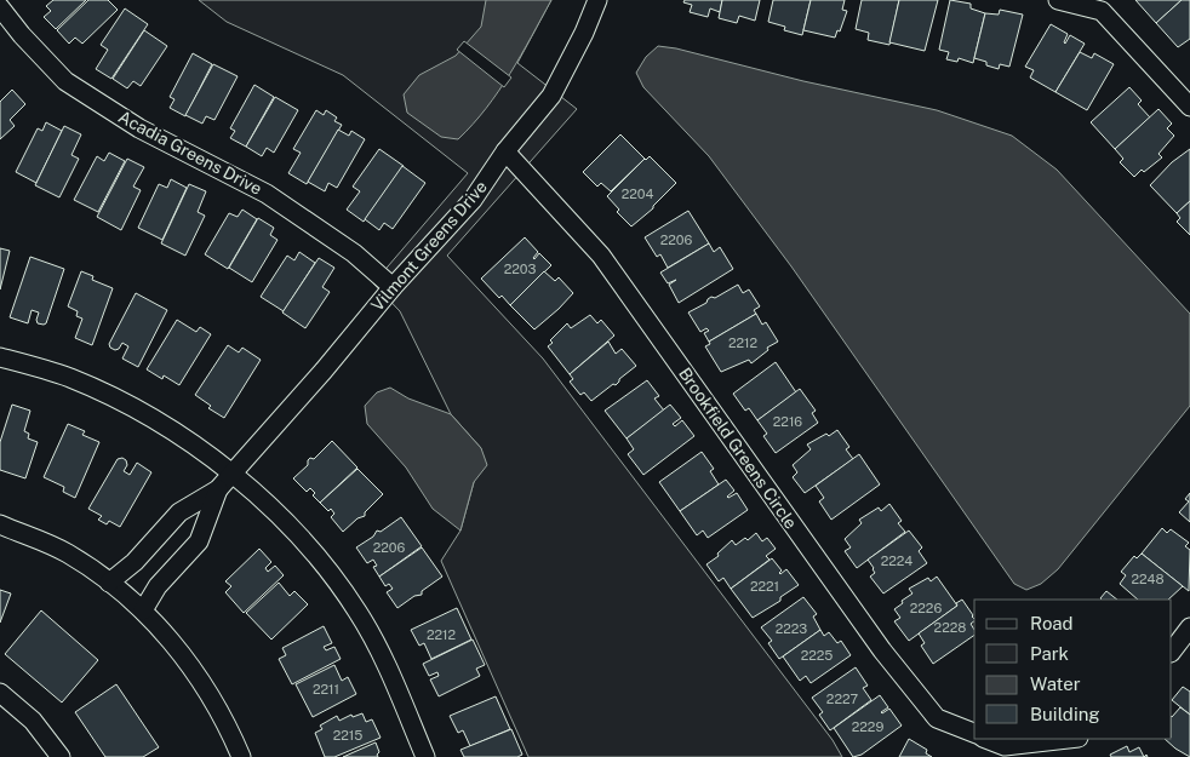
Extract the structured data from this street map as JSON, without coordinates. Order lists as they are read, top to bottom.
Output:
{
  "streets": {
    "street": ["Acadia Greens Drive", "Vilmont Greens Drive", "Brookfield Greens Circle"]
  },
  "crossings": [
    ["Acadia Greens Drive", "Vilmont Greens Drive"],
    ["Vilmont Greens Drive", "Brookfield Greens Circle"]
  ],
  "house_numbers": [
    "2204",
    "2206",
    "2203",
    "2212",
    "2216",
    "2206",
    "2224",
    "2248",
    "2221",
    "2226",
    "2228",
    "2223",
    "2212",
    "2225",
    "2211",
    "2227",
    "2229",
    "2215"
  ],
  "legend": [
    "Road",
    "Park",
    "Water",
    "Building"
  ]
}
